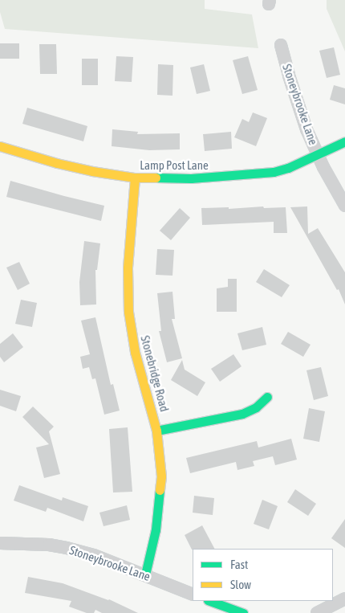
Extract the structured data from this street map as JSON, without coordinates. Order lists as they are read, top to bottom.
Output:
{
  "streets": {
    "street": ["Stoneybrooke Lane", "Lamp Post Lane", "Stonebridge Road"]
  },
  "crossings": [
    ["Stoneybrooke Lane", "Lamp Post Lane"],
    ["Stoneybrooke Lane", "Stonebridge Road"],
    ["Lamp Post Lane", "Stonebridge Road"]
  ],
  "legend": ["Fast", "Slow"]
}
